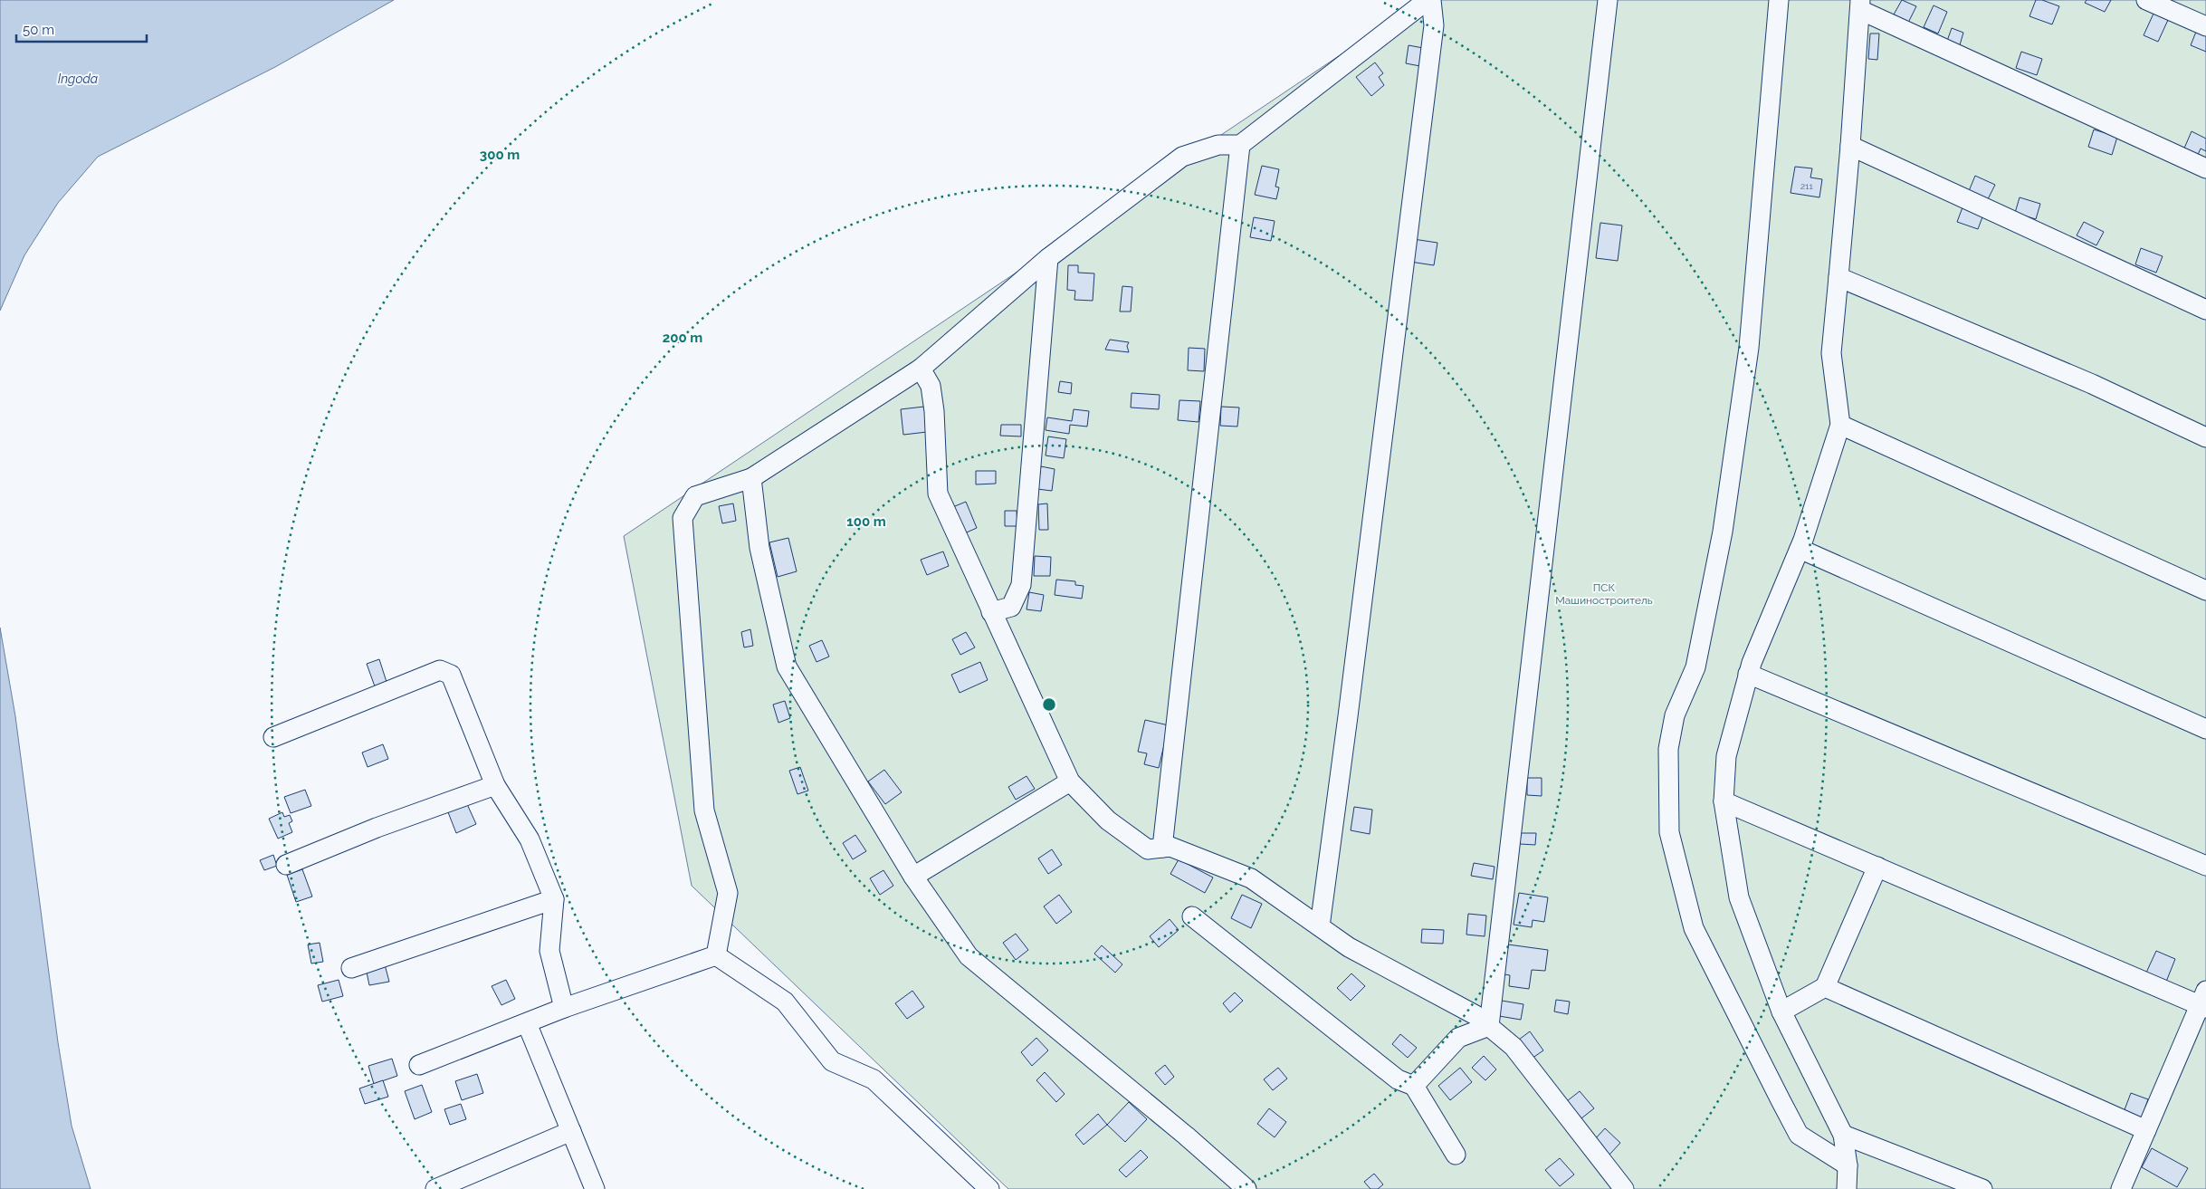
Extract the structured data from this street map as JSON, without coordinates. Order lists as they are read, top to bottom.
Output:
{
  "water": ["Ingoda"],
  "parks": ["ПСК Машиностроитель"],
  "house_numbers": ["211"],
  "scale_bar": "50 m",
  "rings": ["300 m", "200 m", "100 m"]
}
